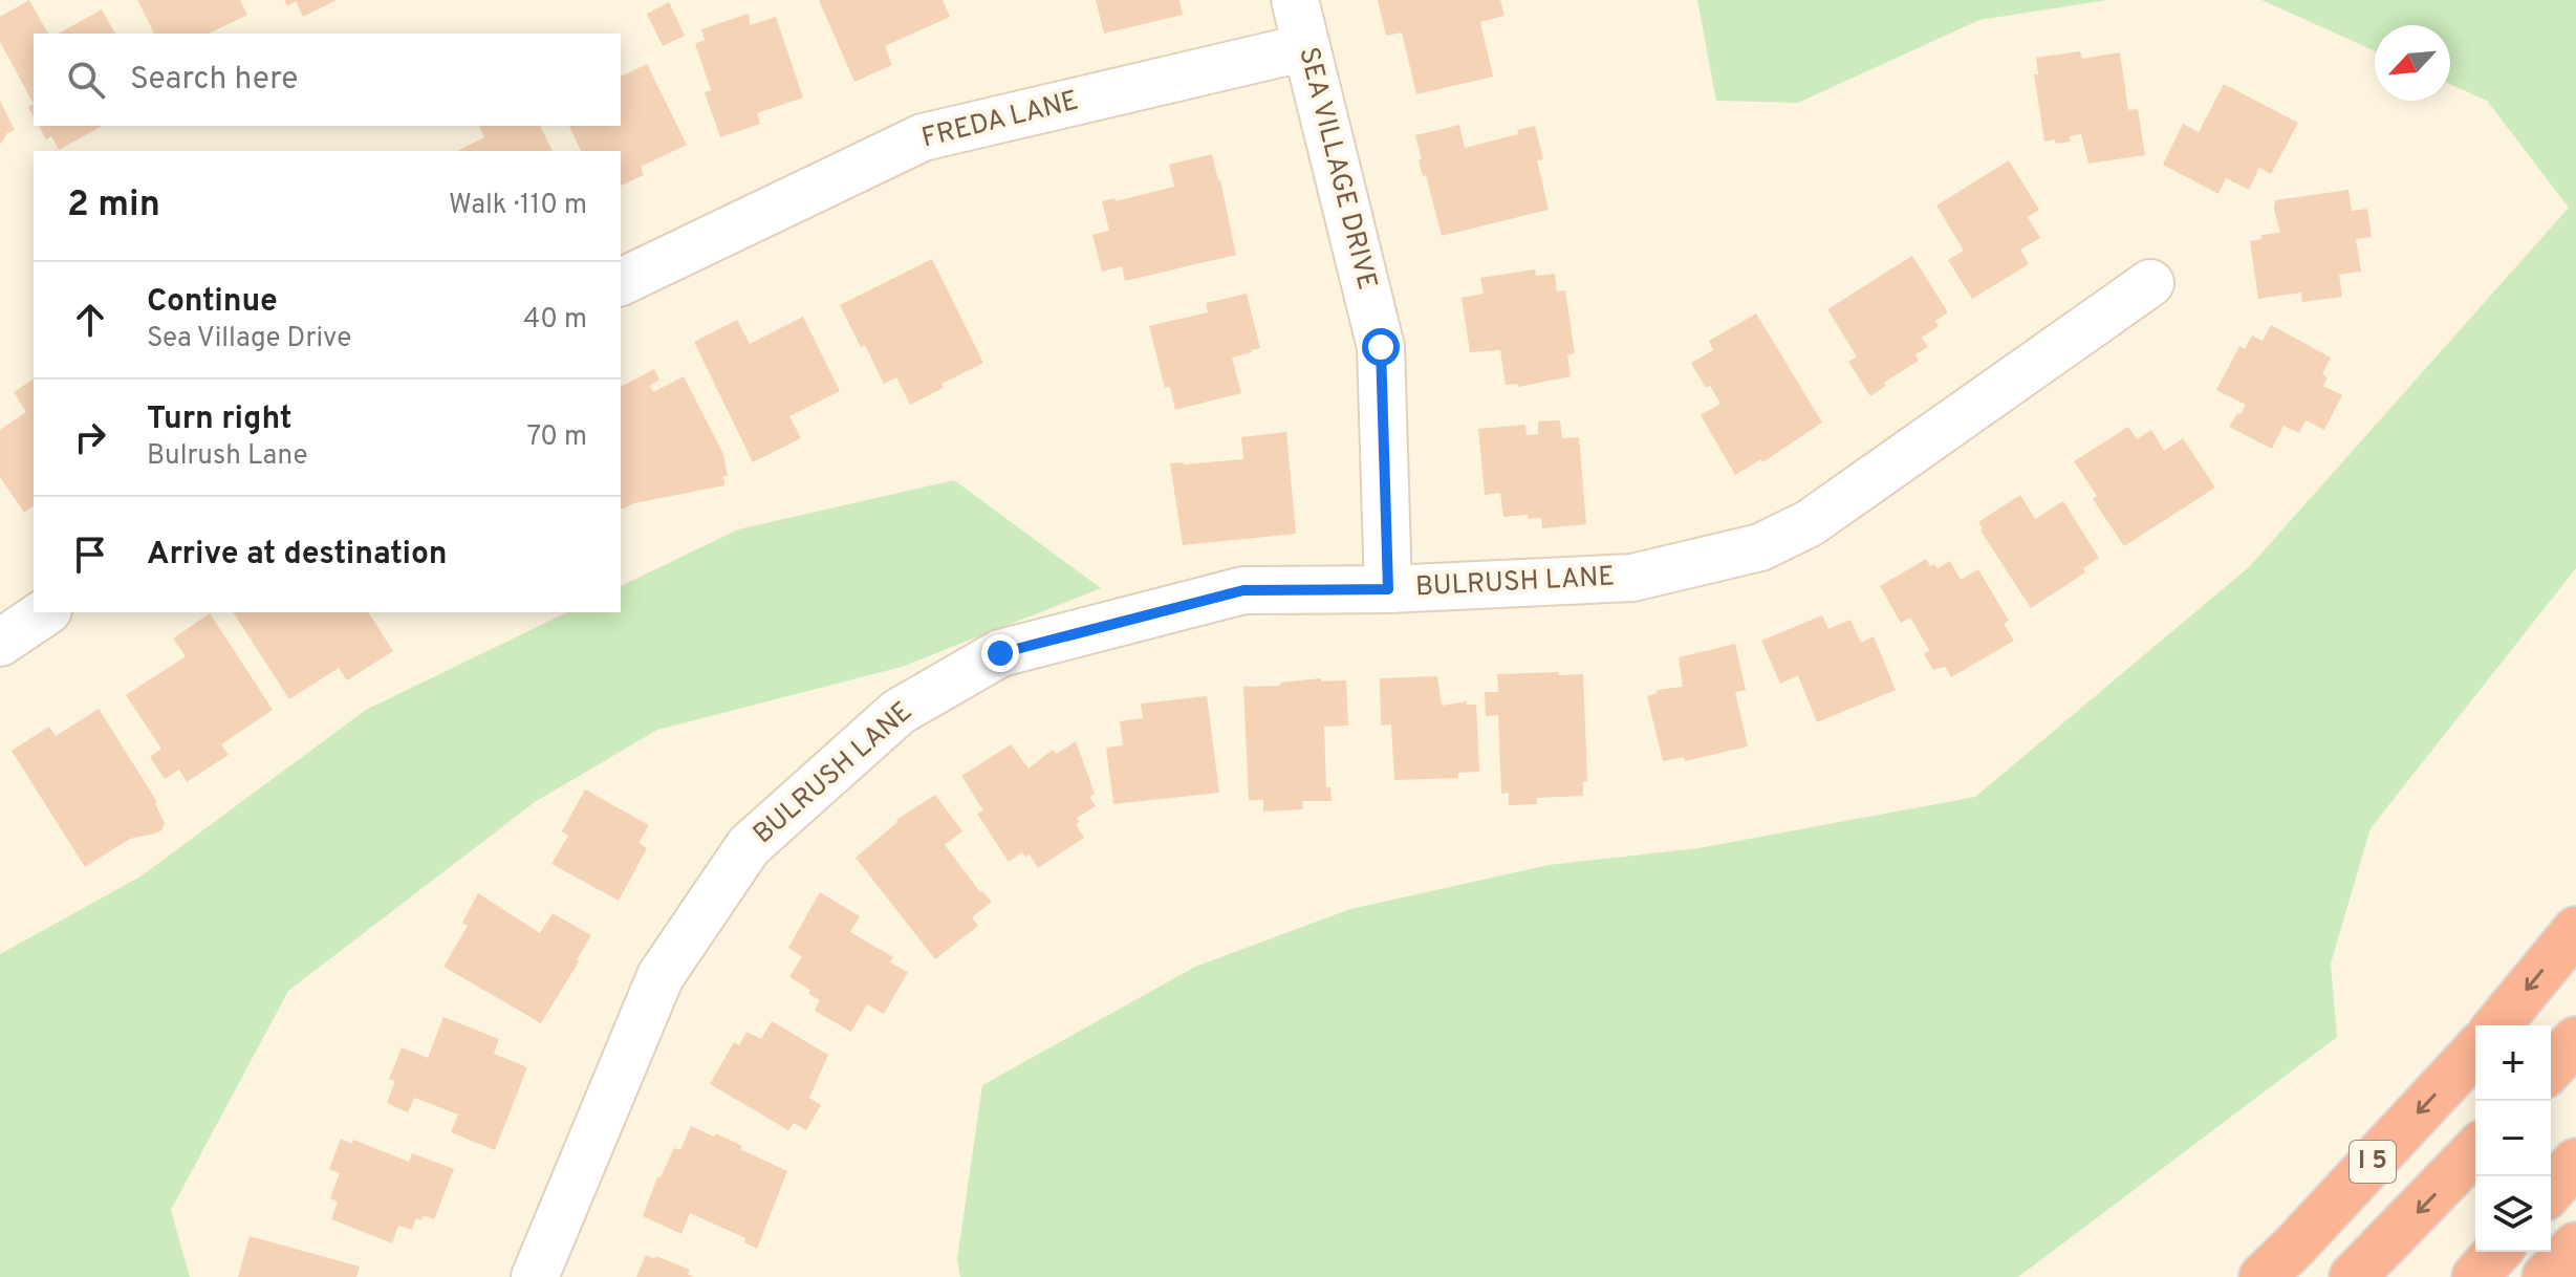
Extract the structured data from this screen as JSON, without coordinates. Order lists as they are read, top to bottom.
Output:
{
  "streets": {
    "highway": ["I 5"],
    "street": ["FREDA LANE", "SEA VILLAGE DRIVE", "BULRUSH LANE"]
  },
  "crossings": [
    ["FREDA LANE", "SEA VILLAGE DRIVE"],
    ["SEA VILLAGE DRIVE", "BULRUSH LANE"]
  ],
  "north": "bottom left",
  "page": {
    "search": "Search here",
    "heading": ["2 min", "Walk · 110 m"],
    "list": [
      ["Continue", "Sea Village Drive", "40 m"],
      ["Turn right", "Bulrush Lane", "70 m"],
      "Arrive at destination"
    ],
    "map_buttons": ["+", "−"]
  }
}
